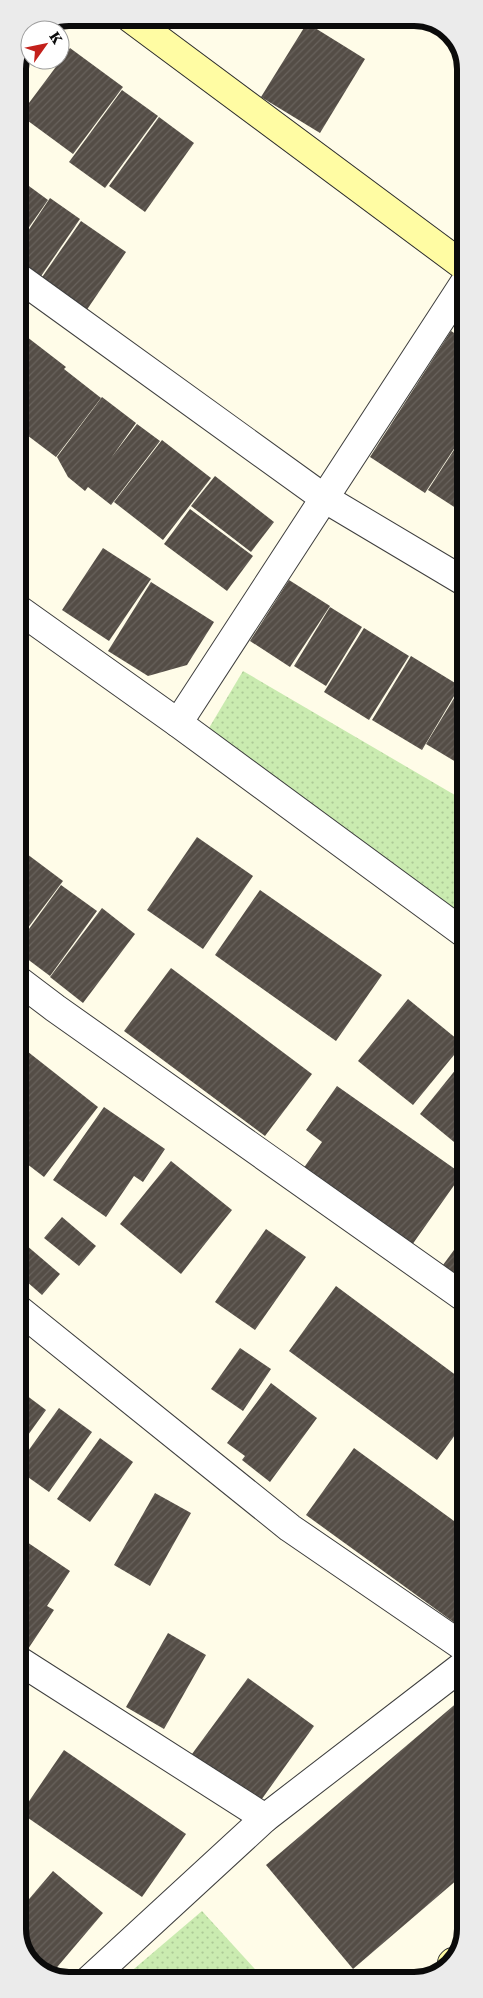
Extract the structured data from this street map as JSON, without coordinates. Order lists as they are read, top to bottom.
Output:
{
  "north": "top right"
}
